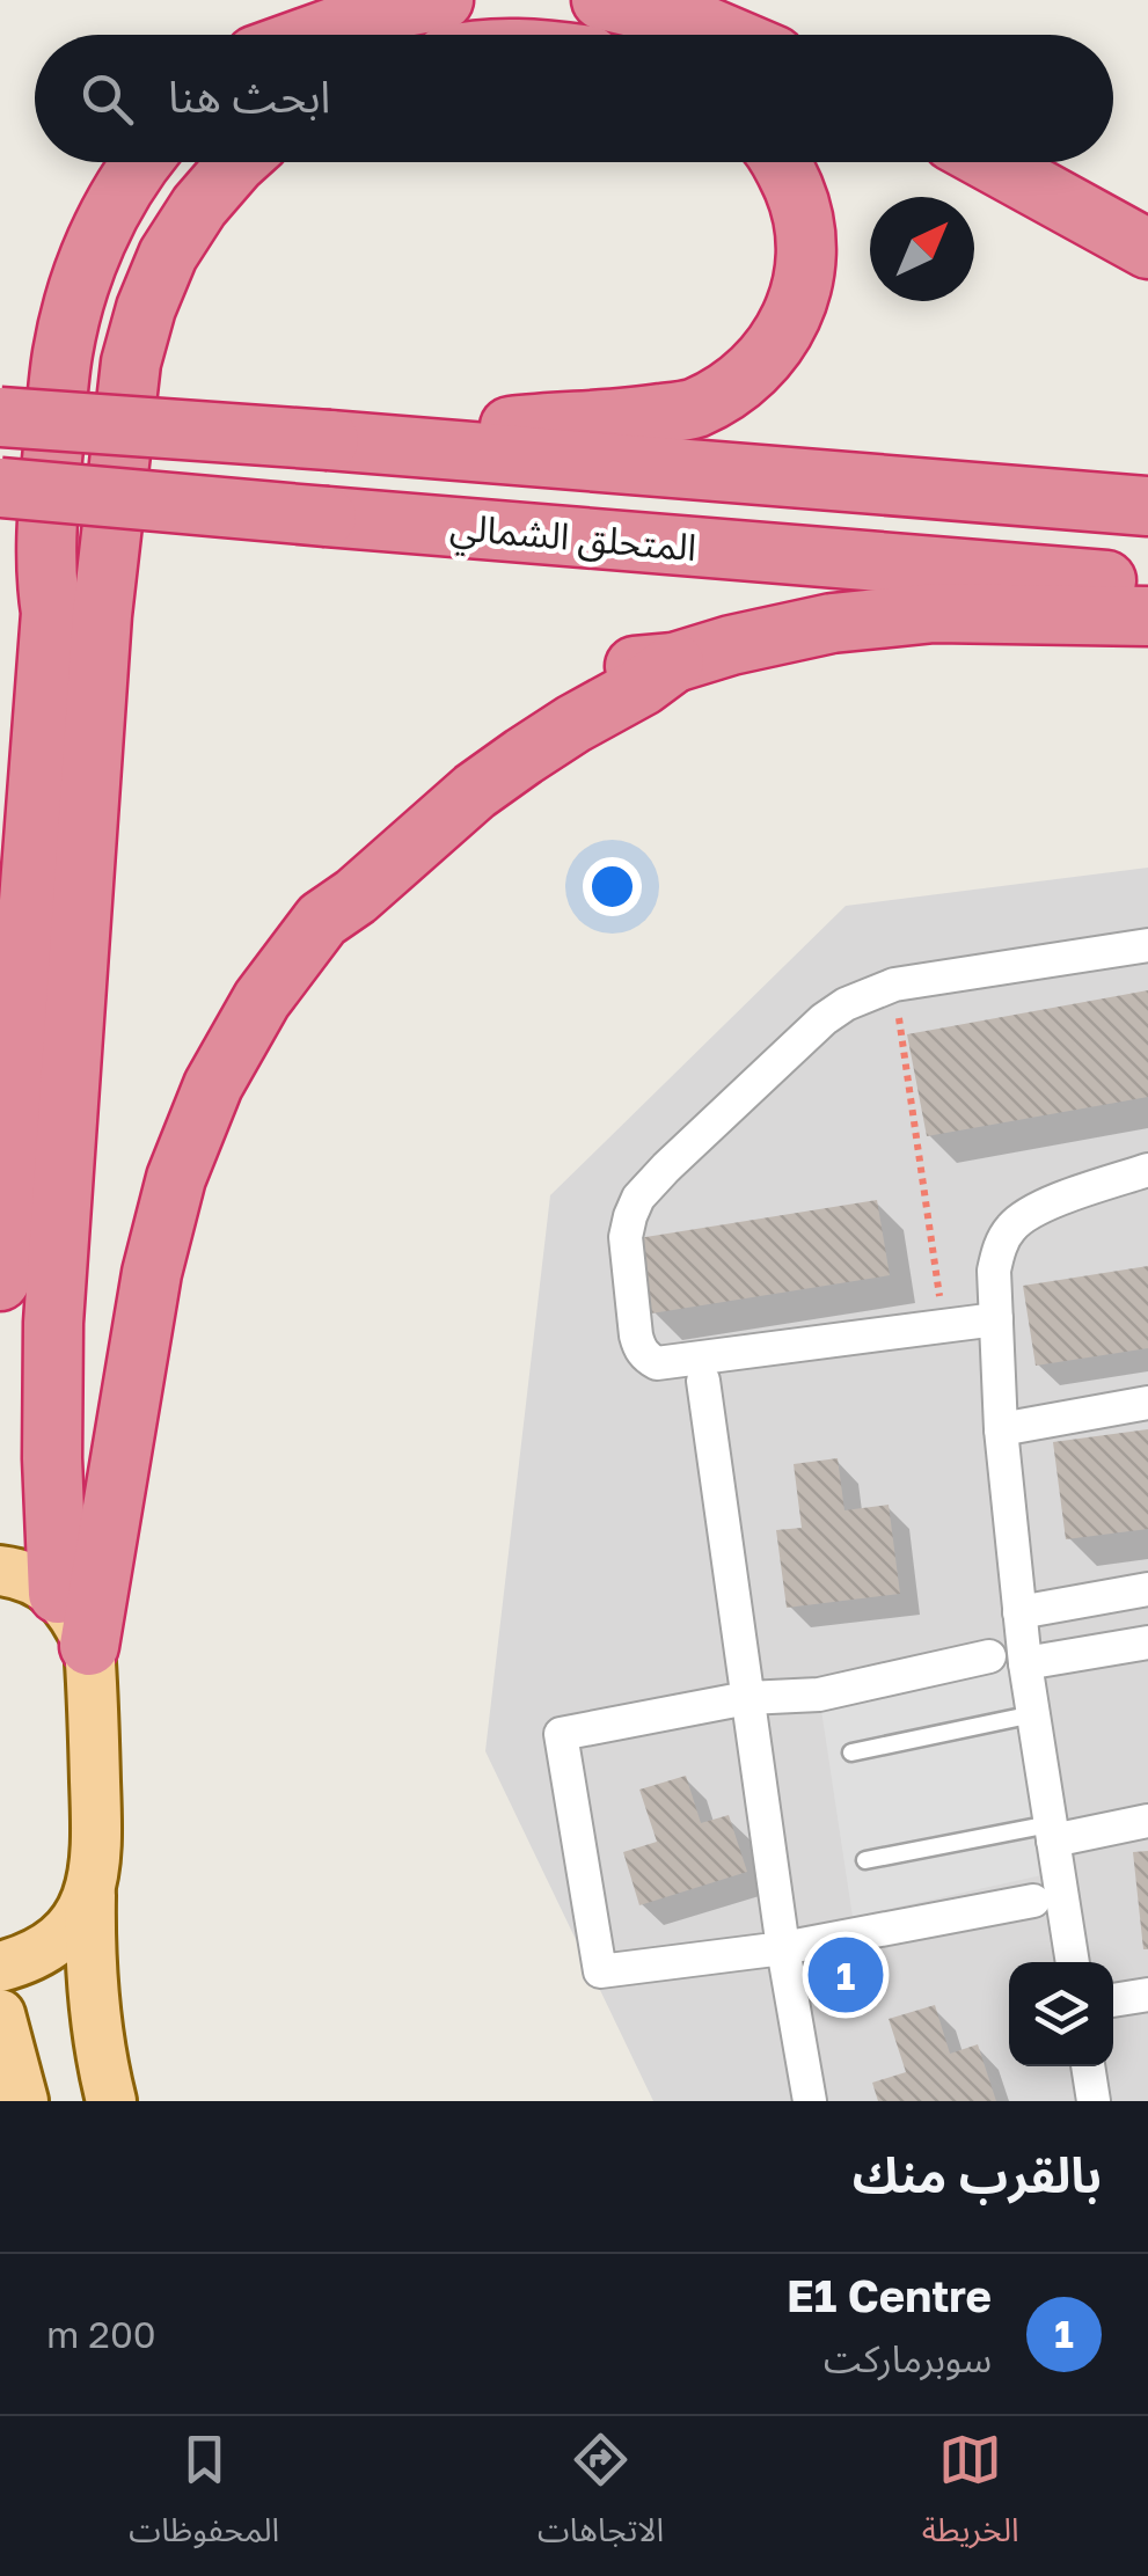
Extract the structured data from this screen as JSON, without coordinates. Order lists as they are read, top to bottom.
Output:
{
  "streets": {
    "highway": ["المتحلق الشمالي"]
  },
  "north": "top right",
  "page": {
    "search": "ابحث هنا",
    "pins": "1",
    "heading": "بالقرب منك",
    "list": [
      {
        "mark": "1",
        "name": "E1 Centre",
        "note": "سوبرماركت",
        "value": "200 m"
      }
    ],
    "nav": ["الخريطة", "الاتجاهات", "المحفوظات"]
  }
}
